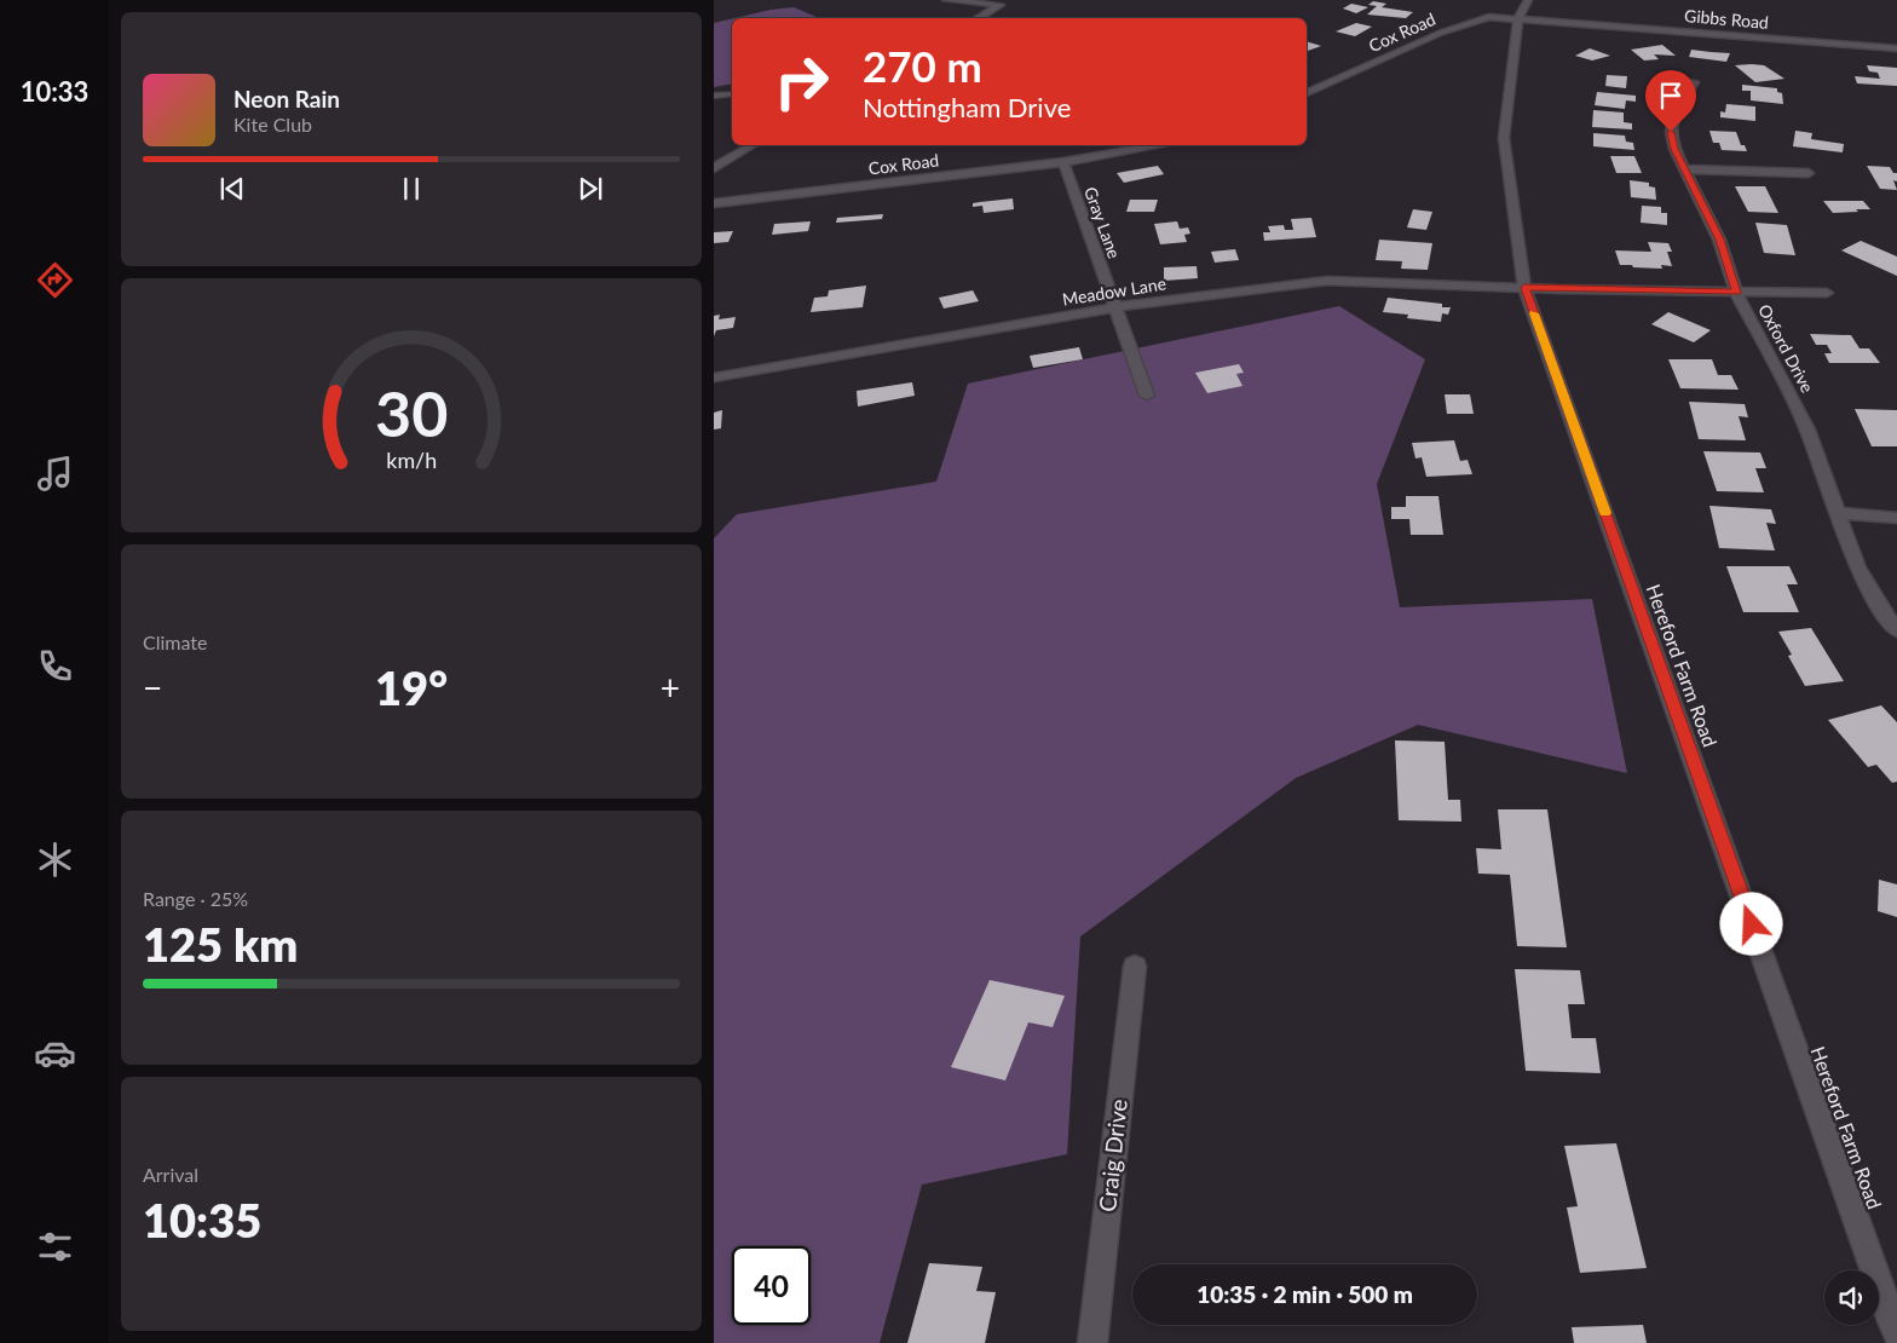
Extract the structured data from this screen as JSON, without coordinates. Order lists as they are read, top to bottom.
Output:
{
  "streets": {
    "street": [
      "Gibbs Road",
      "Cox Road",
      "Gray Lane",
      "Meadow Lane",
      "Oxford Drive",
      "Hereford Farm Road",
      "Craig Drive"
    ]
  },
  "crossings": [
    ["Gibbs Road", "Cox Road"],
    ["Gibbs Road", "Hereford Farm Road"],
    ["Cox Road", "Gray Lane"],
    ["Cox Road", "Hereford Farm Road"],
    ["Gray Lane", "Meadow Lane"],
    ["Meadow Lane", "Oxford Drive"],
    ["Meadow Lane", "Hereford Farm Road"]
  ],
  "page": {
    "tabs": "10:33",
    "turn": ["270 m", "Nottingham Drive"],
    "song": ["Neon Rain", "Kite Club"],
    "tile": [
      "Climate",
      ["Range · 25%", "125 km"],
      ["Arrival", "10:35"]
    ],
    "heat": ["−", "19°", "+"],
    "limit": "40",
    "trip": "10:35 · 2 min · 500 m",
    "gauge": ["30", "km/h"]
  }
}
